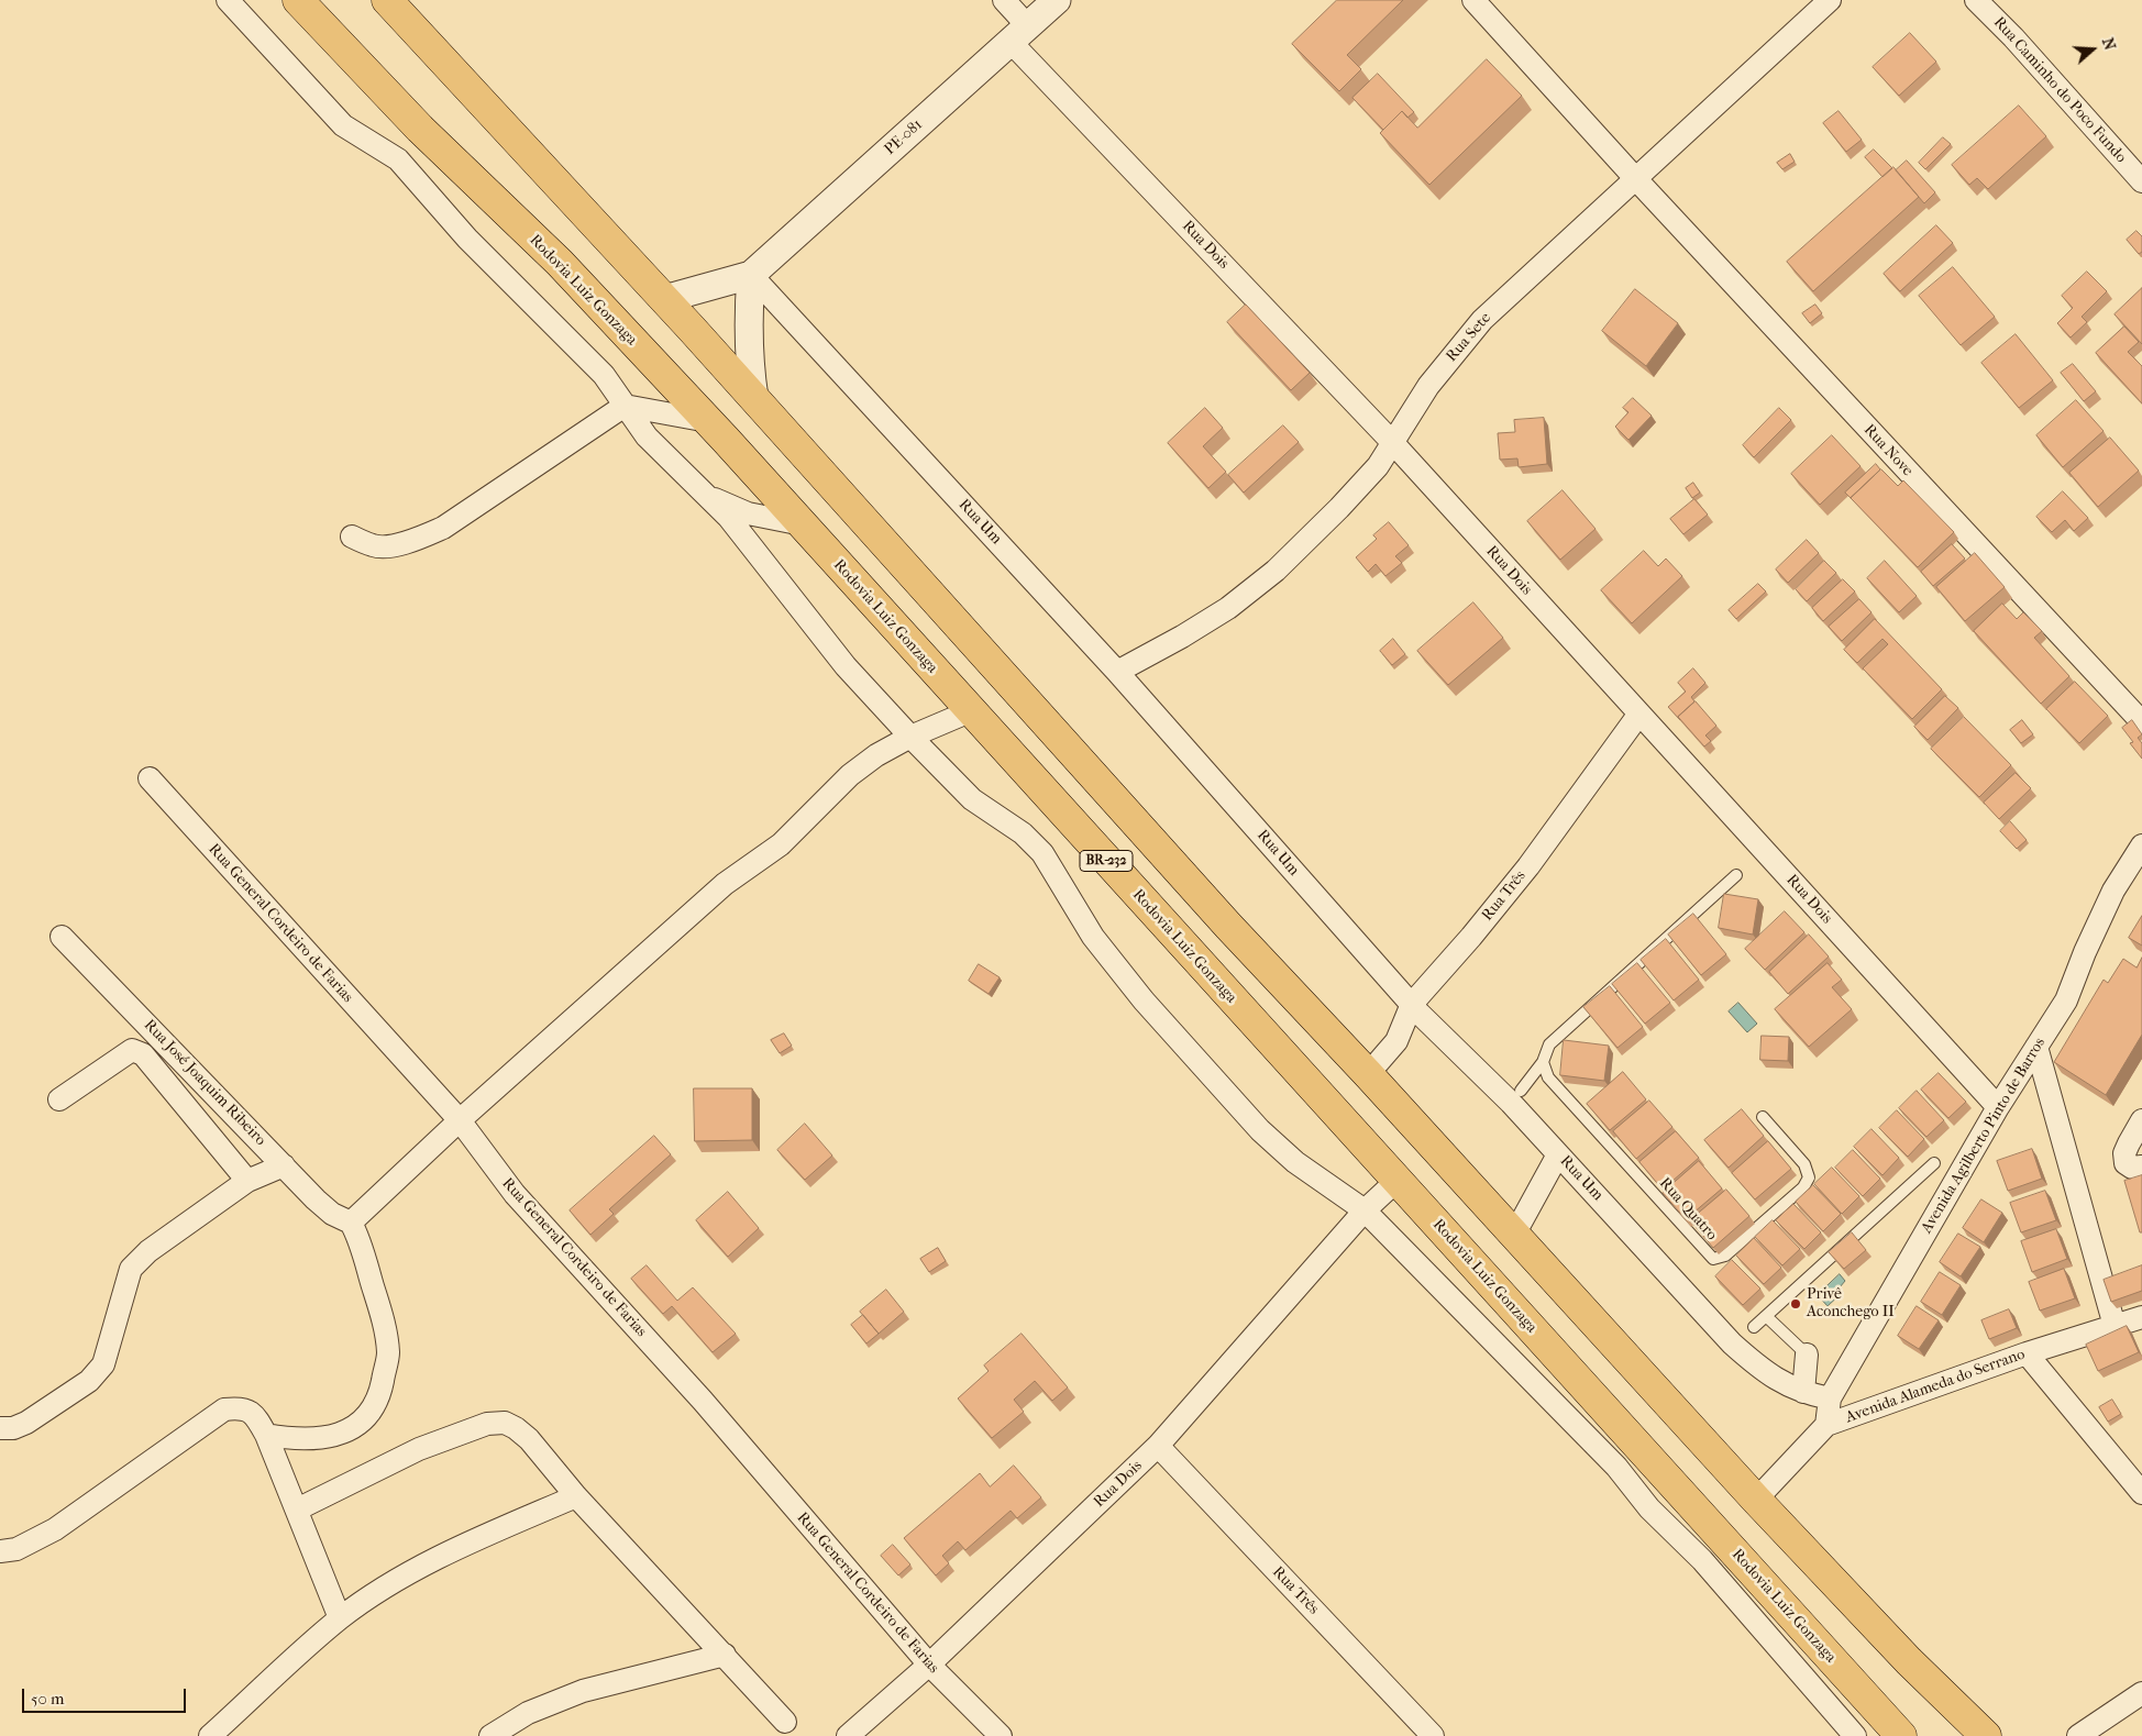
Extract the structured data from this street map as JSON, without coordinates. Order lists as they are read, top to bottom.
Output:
{
  "streets": {
    "highway": ["Rodovia Luiz Gonzaga", "BR-232"],
    "street": [
      "Rua Caminho do Poco Fundo",
      "PE-081",
      "Rua Dois",
      "Rua Sete",
      "Rua Nove",
      "Rua Um",
      "Rua Três",
      "Rua General Cordeiro de Farias",
      "Rua José Joaquim Ribeiro",
      "Avenida Agilberto Pinto de Barros",
      "Avenida Alameda do Serrano"
    ],
    "lane": ["Rua Quatro"]
  },
  "crossings": [
    ["PE-081", "Rua Dois"],
    ["PE-081", "Rua Um"],
    ["Rua Dois", "Rodovia Luiz Gonzaga"],
    ["Rua Dois", "Rua Sete"],
    ["Rua Dois", "Rua Três"],
    ["Rua Dois", "Rua General Cordeiro de Farias"],
    ["Rua Dois", "Avenida Agilberto Pinto de Barros"],
    ["Rua Sete", "Rua Nove"],
    ["Rua Sete", "Rua Um"],
    ["Rua Um", "Rua Três"],
    ["Rua Um", "Avenida Agilberto Pinto de Barros"],
    ["BR-232", "Rua Três"],
    ["BR-232", "Avenida Alameda do Serrano"],
    ["Avenida Agilberto Pinto de Barros", "Avenida Alameda do Serrano"]
  ],
  "places": ["Privê Aconchego II"],
  "scale_bar": "50 m",
  "north": "right"
}
